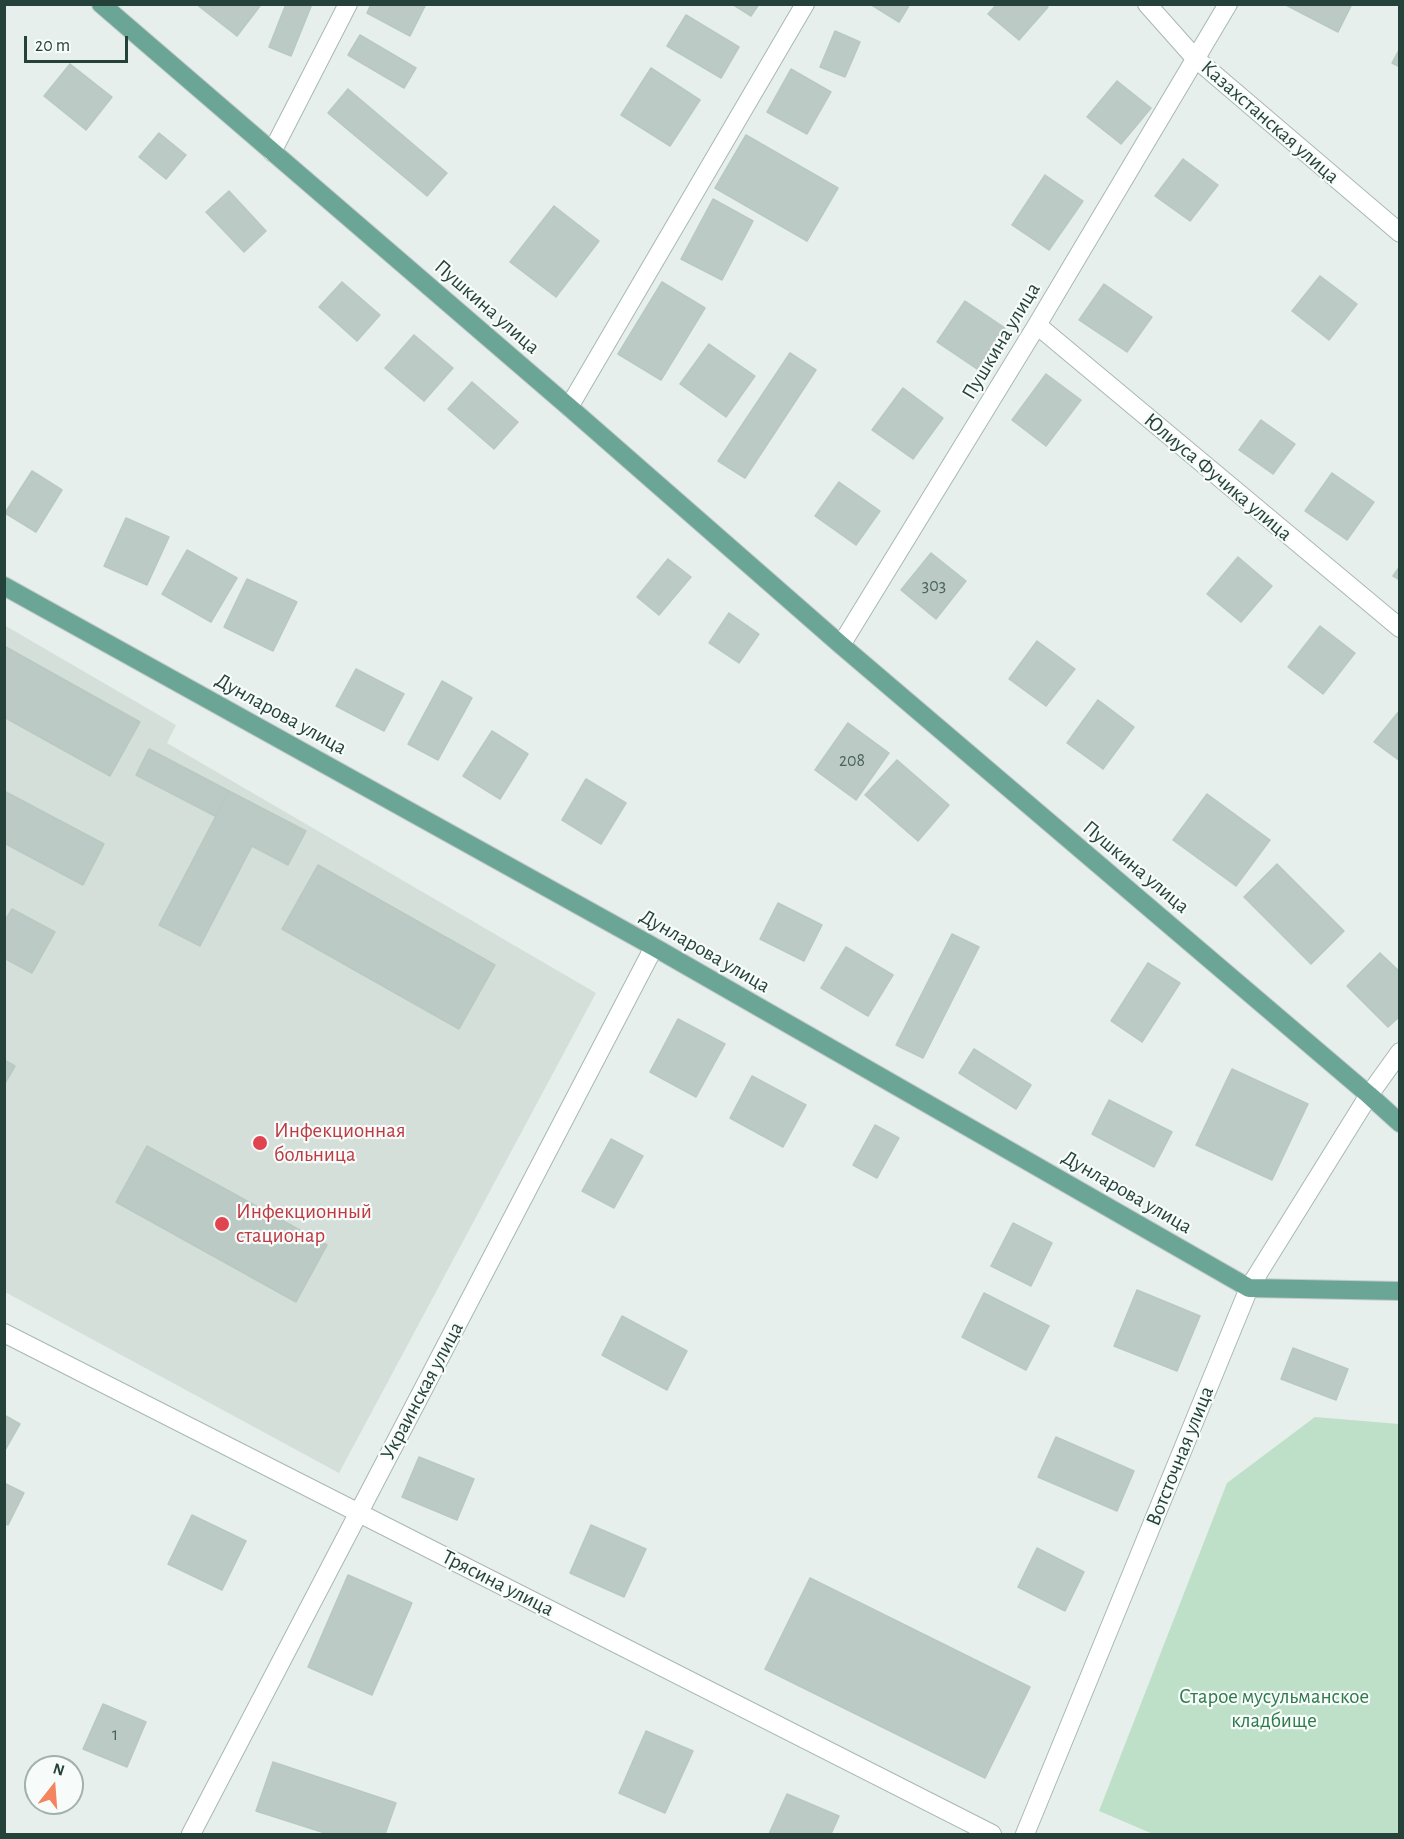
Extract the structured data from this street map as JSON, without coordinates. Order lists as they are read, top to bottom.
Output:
{
  "streets": {
    "main road": ["Пушкина улица", "Дунларова улица"],
    "street": [
      "Казахстанская улица",
      "Юлиуса Фучика улица",
      "Украинская улица",
      "Вотсточная улица",
      "Трясина улица"
    ]
  },
  "crossings": [
    ["Казахстанская улица", "Пушкина улица"],
    ["Пушкина улица", "Юлиуса Фучика улица"],
    ["Пушкина улица", "Вотсточная улица"],
    ["Дунларова улица", "Украинская улица"],
    ["Дунларова улица", "Вотсточная улица"],
    ["Украинская улица", "Трясина улица"]
  ],
  "parks": ["Старое мусульманское кладбище"],
  "places": ["Инфекционная больница", "Инфекционный стационар"],
  "house_numbers": ["303", "208", "1"],
  "scale_bar": "20 m",
  "north": "top"
}
